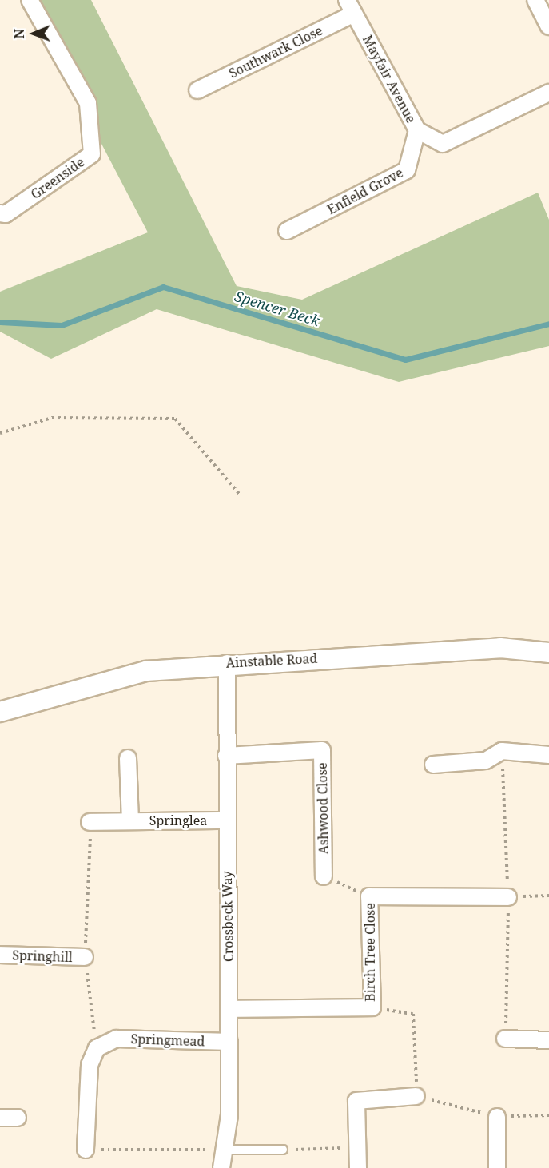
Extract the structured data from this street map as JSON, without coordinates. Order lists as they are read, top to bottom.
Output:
{
  "streets": {
    "street": [
      "Southwark Close",
      "Mayfair Avenue",
      "Greenside",
      "Enfield Grove",
      "Ainstable Road",
      "Ashwood Close",
      "Springlea",
      "Crossbeck Way",
      "Birch Tree Close",
      "Springhill",
      "Springmead"
    ]
  },
  "crossings": [
    ["Southwark Close", "Mayfair Avenue"],
    ["Mayfair Avenue", "Enfield Grove"],
    ["Ainstable Road", "Crossbeck Way"],
    ["Ashwood Close", "Crossbeck Way"],
    ["Springlea", "Crossbeck Way"],
    ["Crossbeck Way", "Birch Tree Close"],
    ["Crossbeck Way", "Springmead"]
  ],
  "water": ["Spencer Beck"],
  "north": "left"
}
